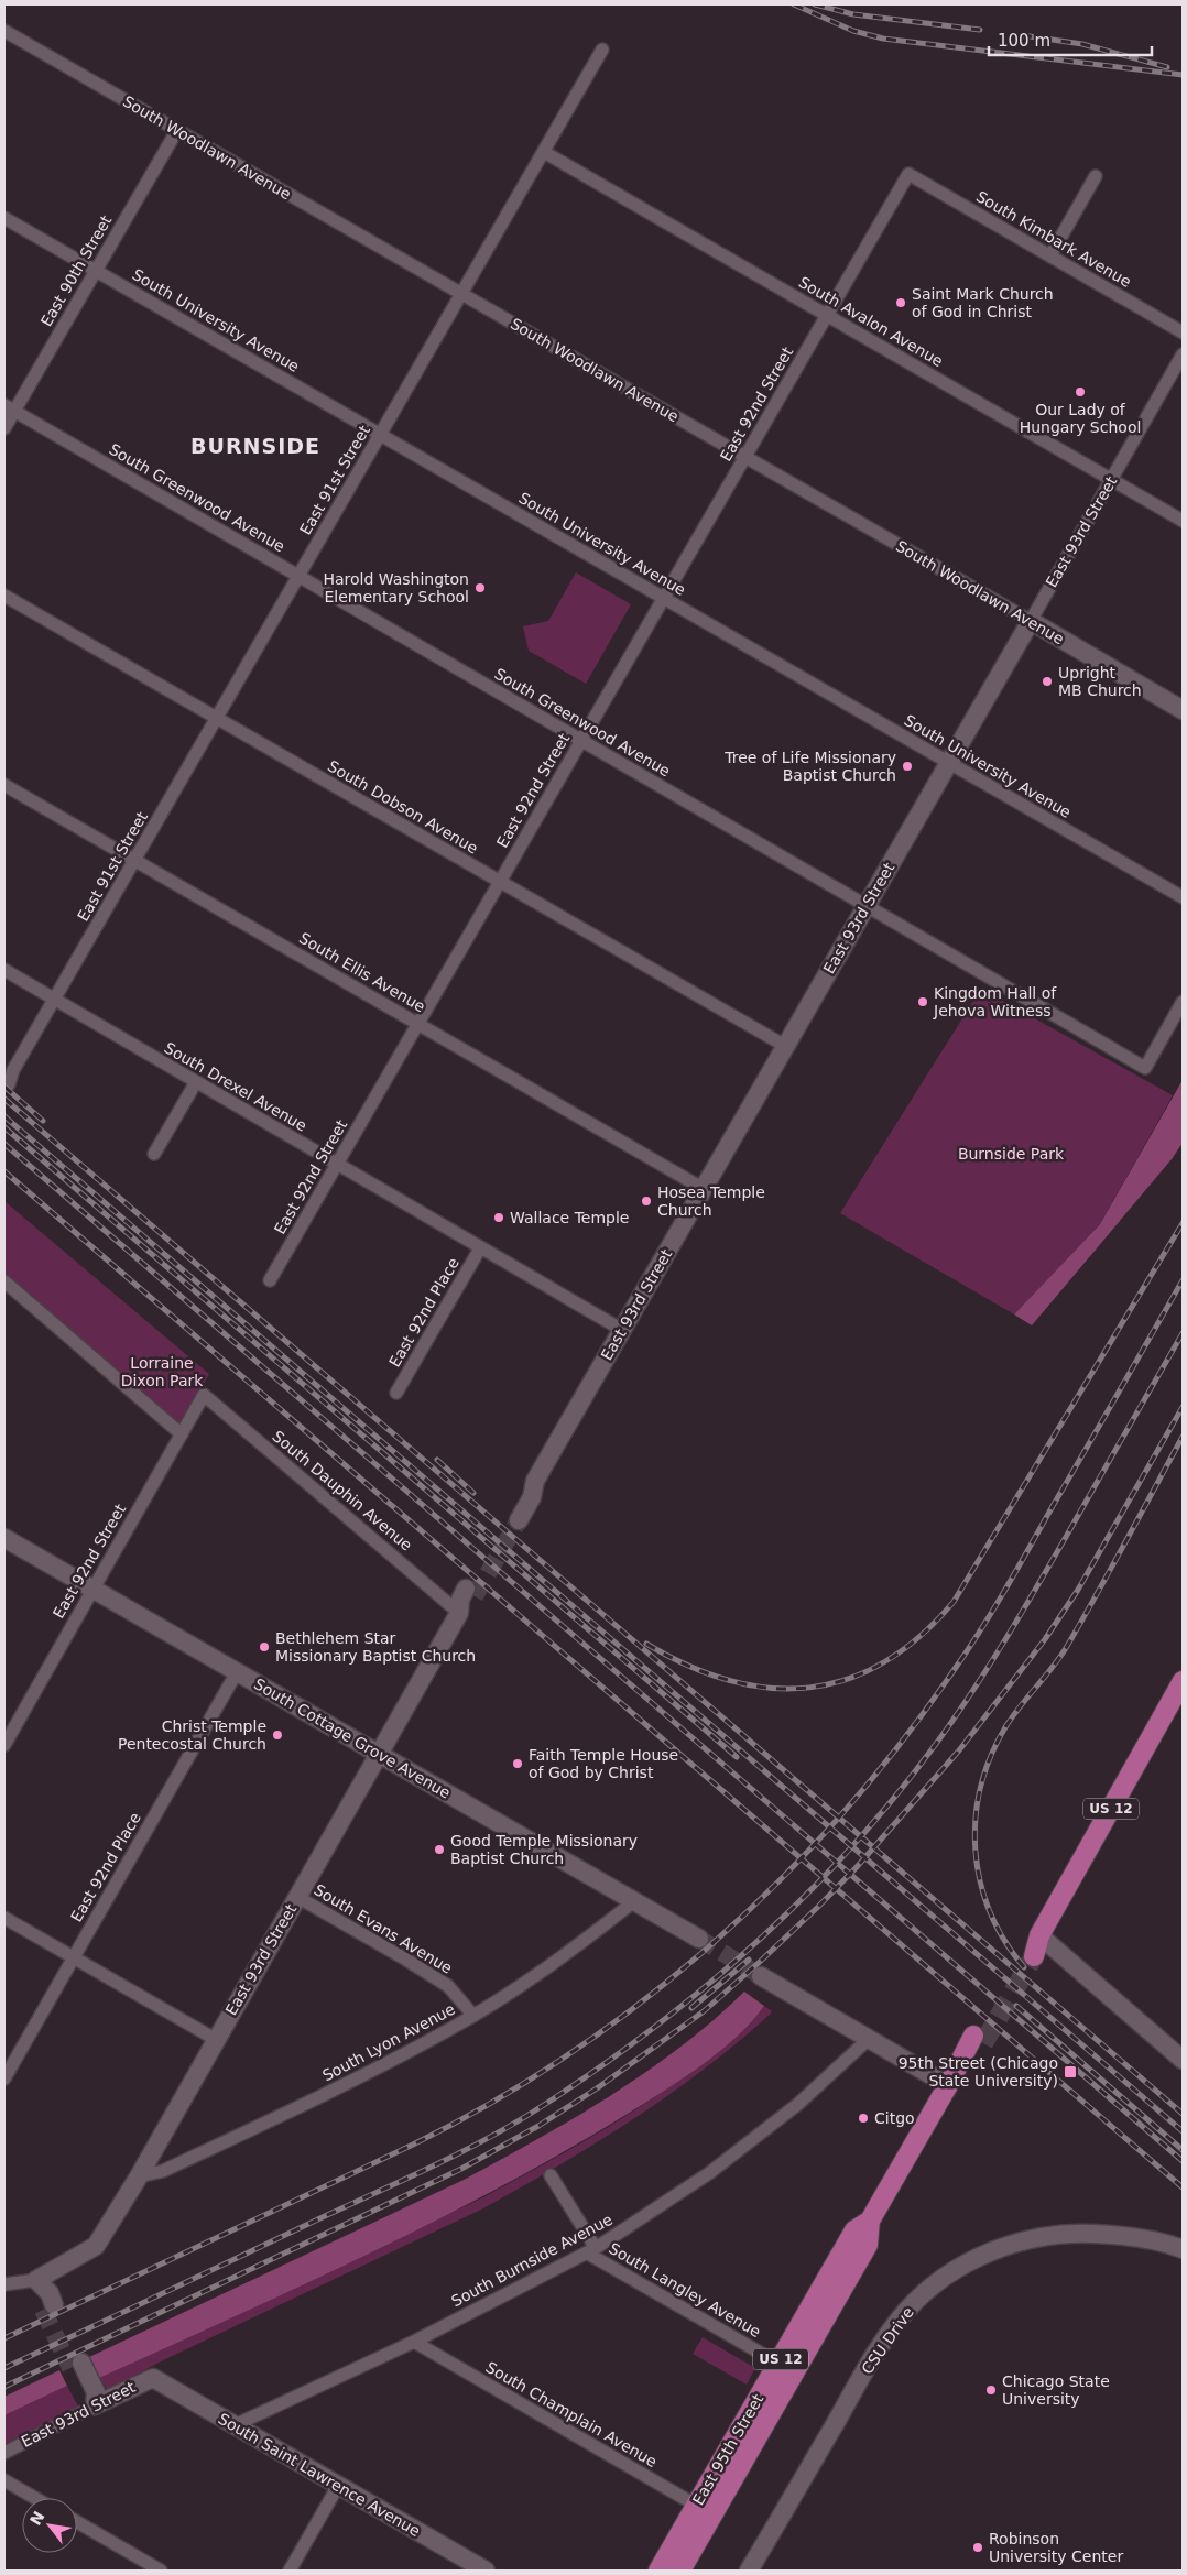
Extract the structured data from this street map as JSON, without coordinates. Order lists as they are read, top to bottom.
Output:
{
  "streets": {
    "main road": ["US 12", "East 95th Street"],
    "street": [
      "South Woodlawn Avenue",
      "South Kimbark Avenue",
      "East 90th Street",
      "South University Avenue",
      "South Avalon Avenue",
      "East 92nd Street",
      "East 91st Street",
      "South Greenwood Avenue",
      "East 93rd Street",
      "South Dobson Avenue",
      "South Ellis Avenue",
      "South Drexel Avenue",
      "East 92nd Place",
      "South Dauphin Avenue",
      "South Cottage Grove Avenue",
      "South Evans Avenue",
      "South Lyon Avenue",
      "South Burnside Avenue",
      "South Langley Avenue",
      "CSU Drive",
      "South Champlain Avenue",
      "South Saint Lawrence Avenue"
    ]
  },
  "crossings": [
    ["South Woodlawn Avenue", "East 90th Street"],
    ["South Woodlawn Avenue", "East 92nd Street"],
    ["South Woodlawn Avenue", "East 91st Street"],
    ["South Woodlawn Avenue", "East 93rd Street"],
    ["South Kimbark Avenue", "East 92nd Street"],
    ["East 90th Street", "South University Avenue"],
    ["East 90th Street", "South Greenwood Avenue"],
    ["South University Avenue", "East 92nd Street"],
    ["South University Avenue", "East 91st Street"],
    ["South University Avenue", "East 93rd Street"],
    ["South Avalon Avenue", "East 92nd Street"],
    ["South Avalon Avenue", "East 91st Street"],
    ["South Avalon Avenue", "East 93rd Street"],
    ["East 92nd Street", "South Greenwood Avenue"],
    ["East 92nd Street", "South Dobson Avenue"],
    ["East 92nd Street", "South Ellis Avenue"],
    ["East 92nd Street", "South Drexel Avenue"],
    ["East 92nd Street", "South Dauphin Avenue"],
    ["East 92nd Street", "South Cottage Grove Avenue"],
    ["East 91st Street", "South Greenwood Avenue"],
    ["East 91st Street", "South Dobson Avenue"],
    ["East 91st Street", "South Ellis Avenue"],
    ["East 91st Street", "South Drexel Avenue"],
    ["South Greenwood Avenue", "East 93rd Street"],
    ["East 93rd Street", "South Dobson Avenue"],
    ["East 93rd Street", "South Ellis Avenue"],
    ["East 93rd Street", "South Drexel Avenue"],
    ["East 93rd Street", "South Dauphin Avenue"],
    ["East 93rd Street", "South Cottage Grove Avenue"],
    ["East 93rd Street", "South Evans Avenue"],
    ["East 93rd Street", "South Lyon Avenue"],
    ["East 93rd Street", "South Saint Lawrence Avenue"],
    ["South Drexel Avenue", "East 92nd Place"],
    ["East 92nd Place", "South Cottage Grove Avenue"],
    ["South Cottage Grove Avenue", "South Lyon Avenue"],
    ["South Evans Avenue", "South Lyon Avenue"],
    ["South Burnside Avenue", "South Langley Avenue"],
    ["South Burnside Avenue", "South Champlain Avenue"],
    ["South Burnside Avenue", "South Saint Lawrence Avenue"],
    ["South Langley Avenue", "East 95th Street"],
    ["South Champlain Avenue", "East 95th Street"]
  ],
  "districts": ["BURNSIDE"],
  "parks": ["Burnside Park", "Lorraine Dixon Park"],
  "places": {
    "other": [
      "Saint Mark Church of God in Christ",
      "Our Lady of Hungary School",
      "Harold Washington Elementary School",
      "Upright MB Church",
      "Tree of Life Missionary Baptist Church",
      "Kingdom Hall of Jehova Witness",
      "Hosea Temple Church",
      "Wallace Temple",
      "Bethlehem Star Missionary Baptist Church",
      "Christ Temple Pentecostal Church",
      "Faith Temple House of God by Christ",
      "Good Temple Missionary Baptist Church",
      "Citgo",
      "Chicago State University",
      "Robinson University Center"
    ],
    "transit": ["95th Street (Chicago State University)"]
  },
  "scale_bar": "100 m",
  "north": "top left"
}
